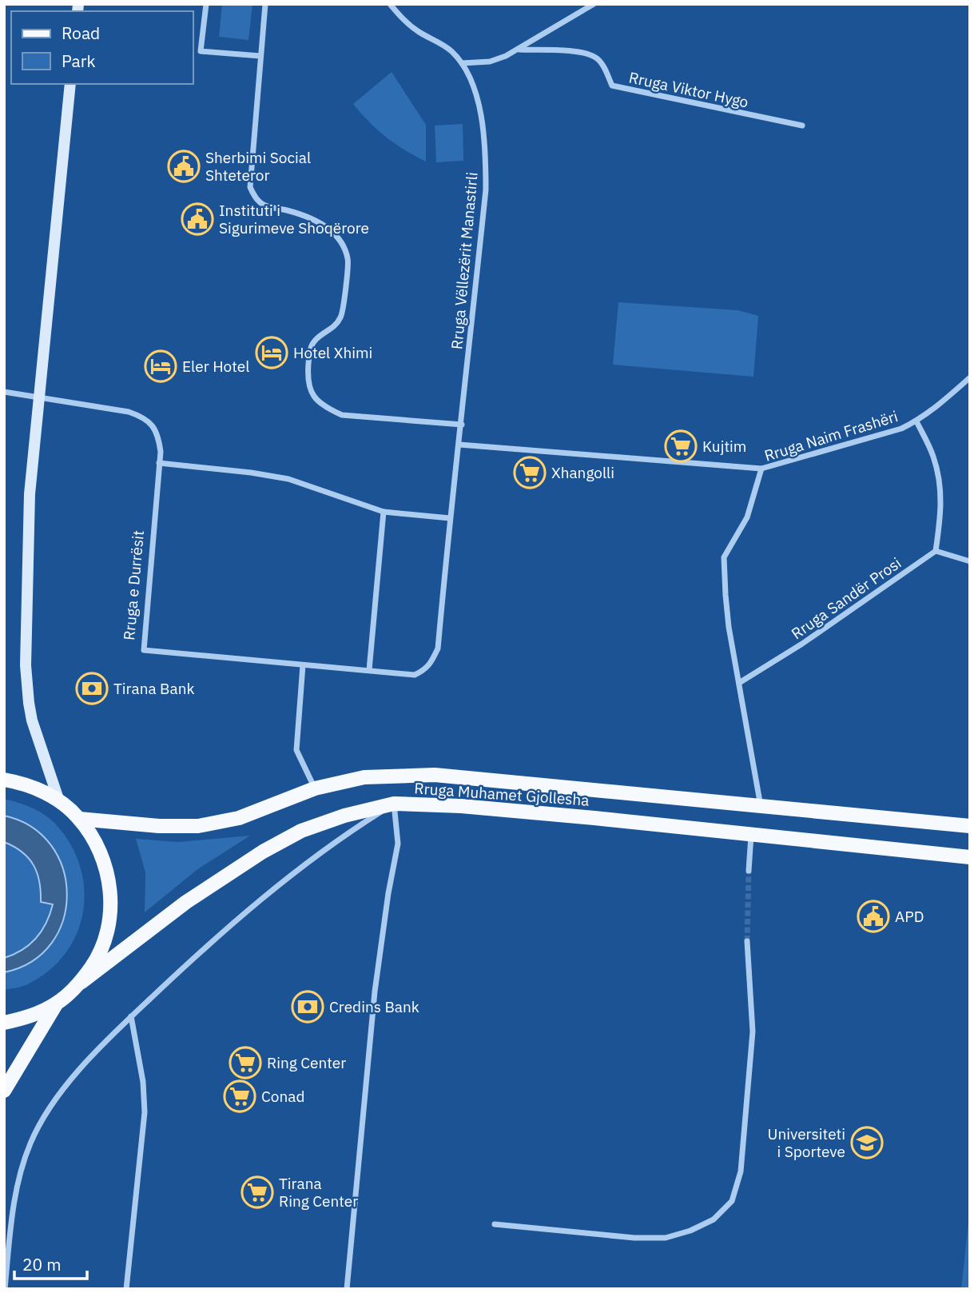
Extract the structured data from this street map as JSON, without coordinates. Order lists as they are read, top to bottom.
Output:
{
  "streets": {
    "main road": ["Rruga Muhamet Gjollesha"],
    "street": [
      "Rruga Viktor Hygo",
      "Rruga Vëllezërit Manastirli",
      "Rruga Naim Frashëri",
      "Rruga e Durrësit",
      "Rruga Sandër Prosi"
    ]
  },
  "crossings": [
    ["Rruga Viktor Hygo", "Rruga Vëllezërit Manastirli"],
    ["Rruga Naim Frashëri", "Rruga Sandër Prosi"],
    ["Rruga Naim Frashëri", "Rruga Muhamet Gjollesha"]
  ],
  "places": {
    "public building": ["Sherbimi Social Shteteror", "Instituti i Sigurimeve Shoqërore", "APD"],
    "hotel": ["Hotel Xhimi", "Eler Hotel"],
    "supermarket": [
      "Kujtim",
      "Xhangolli",
      "Ring Center",
      "Conad",
      "Tirana Ring Center"
    ],
    "bank": ["Tirana Bank", "Credins Bank"],
    "school or university": ["Universiteti i Sporteve"]
  },
  "legend": ["Road", "Park"],
  "scale_bar": "20 m"
}
